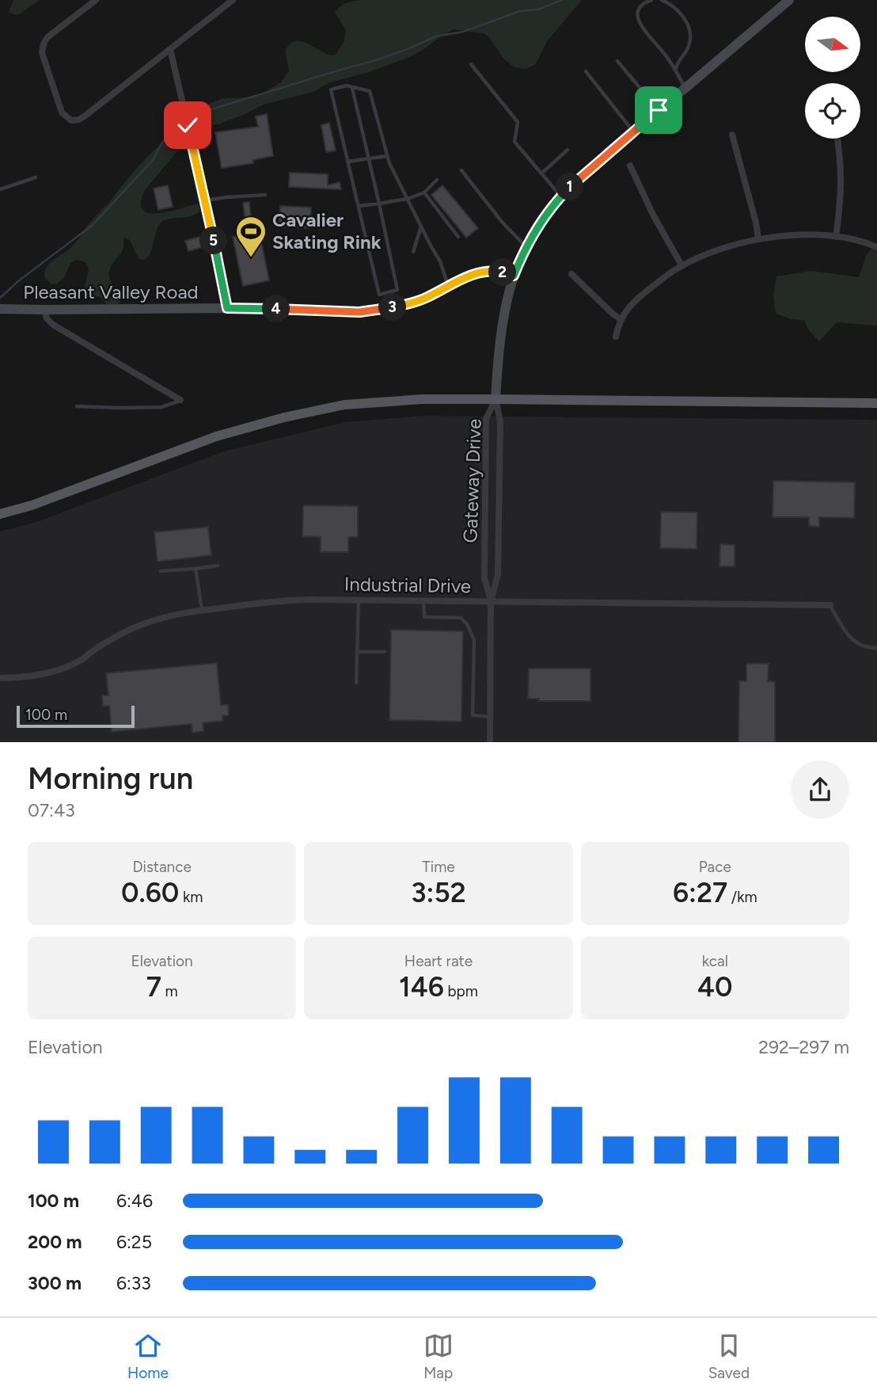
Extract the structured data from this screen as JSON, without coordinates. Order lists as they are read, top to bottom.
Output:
{
  "streets": {
    "street": ["Pleasant Valley Road", "Gateway Drive", "Industrial Drive"]
  },
  "crossings": [
    ["Gateway Drive", "Industrial Drive"]
  ],
  "places": {
    "sports": ["Cavalier Skating Rink"]
  },
  "scale_bar": "100 m",
  "north": "right",
  "page": {
    "pins": [
      "1",
      "5",
      "2",
      "3",
      "4"
    ],
    "scale": "100 m",
    "heading": ["Morning run", "07:43"],
    "stats": [
      ["Distance", "0.60 km"],
      ["Time", "3:52"],
      ["Pace", "6:27 /km"],
      ["Elevation", "7 m"],
      ["Heart rate", "146 bpm"],
      ["kcal", "40"]
    ],
    "chart": ["Elevation", "292–297 m"],
    "list": [
      {
        "name": "100 m",
        "note": "6:46"
      },
      {
        "name": "200 m",
        "note": "6:25"
      },
      {
        "name": "300 m",
        "note": "6:33"
      }
    ],
    "tabs": ["Home", "Map", "Saved"]
  }
}
